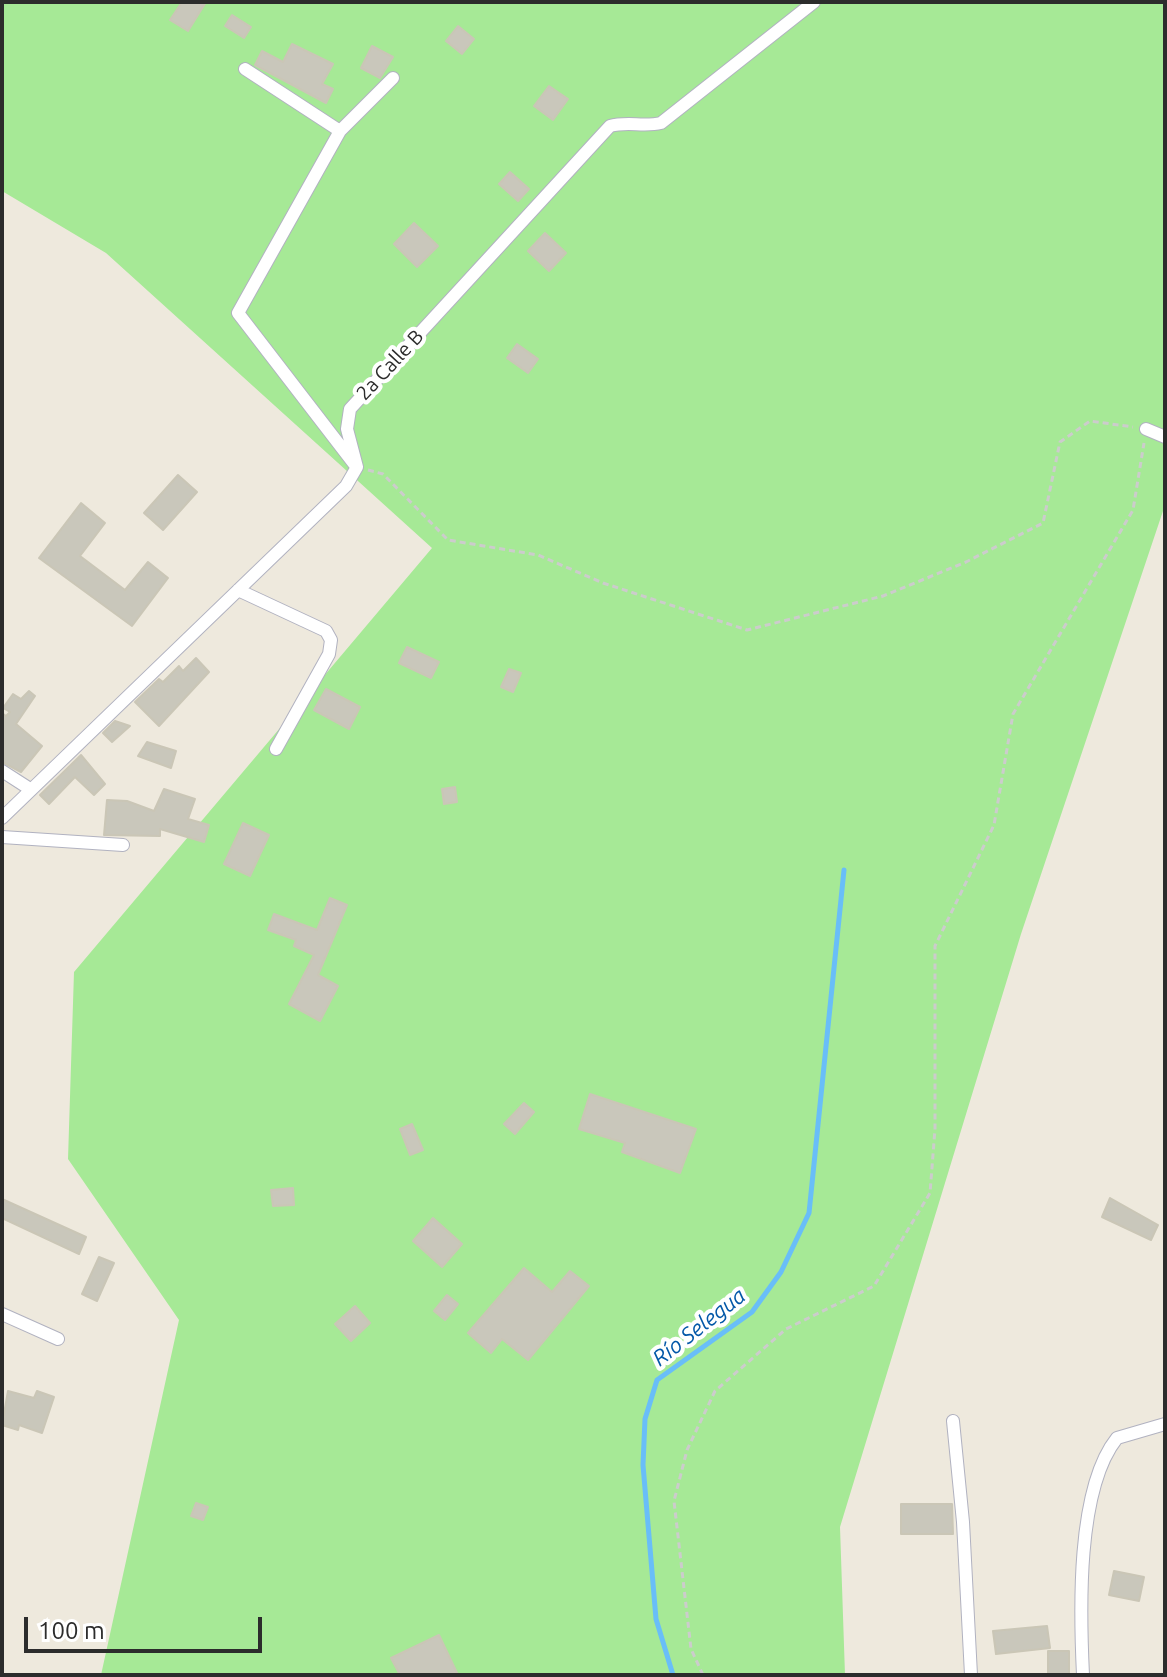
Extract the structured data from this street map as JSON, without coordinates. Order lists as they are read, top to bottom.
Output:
{
  "streets": {
    "street": ["2a Calle B"]
  },
  "water": ["Río Selegua"],
  "scale_bar": "100 m"
}
